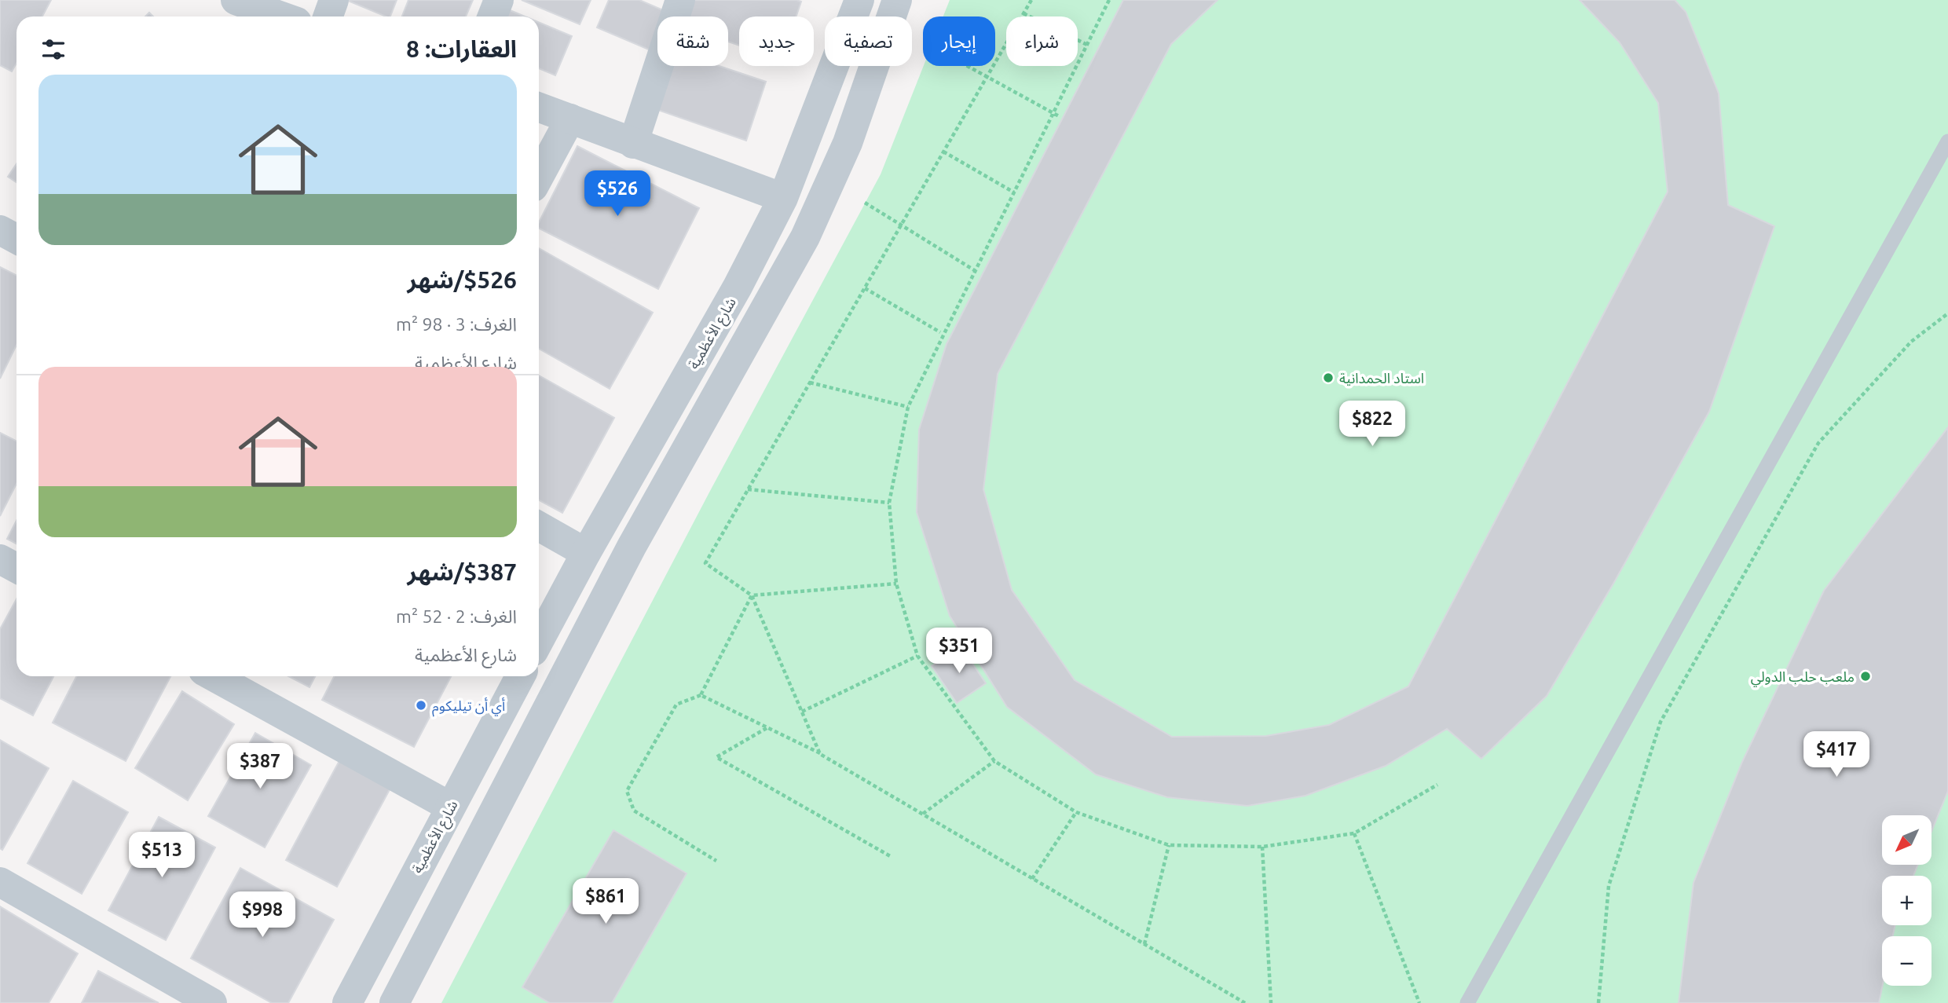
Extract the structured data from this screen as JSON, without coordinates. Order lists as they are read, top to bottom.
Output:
{
  "streets": {
    "street": ["شارع الأعظمية"]
  },
  "places": ["استاد الحمدانية", "ملعب حلب الدولي", "أي أن تيليكوم"],
  "north": "bottom left",
  "page": {
    "chip": [
      "شراء",
      "إيجار",
      "تصفية",
      "جديد",
      "شقة"
    ],
    "heading": "العقارات: 8",
    "list": [
      {
        "name": "$526/شهر",
        "note": "الغرف: 3 · 98 m² · شارع الأعظمية"
      },
      {
        "name": "$387/شهر",
        "note": "الغرف: 2 · 52 m² · شارع الأعظمية"
      }
    ],
    "price": [
      "$526",
      "$822",
      "$351",
      "$417",
      "$387",
      "$513",
      "$861",
      "$998"
    ],
    "map_buttons": ["+", "−"]
  }
}
